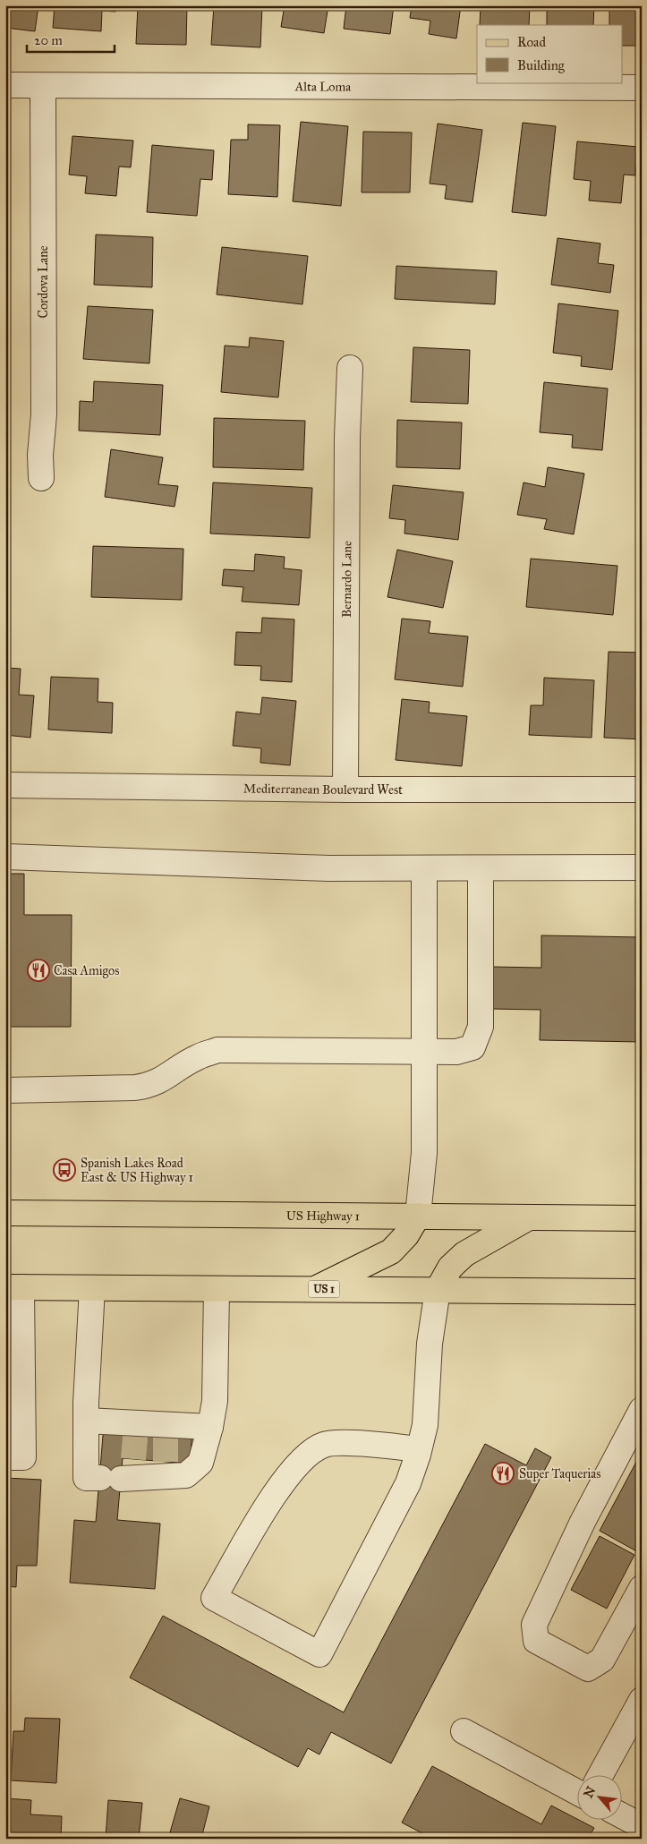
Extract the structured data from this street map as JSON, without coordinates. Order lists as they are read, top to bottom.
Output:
{
  "streets": {
    "main road": ["US Highway 1", "US 1"],
    "street": [
      "Alta Loma",
      "Cordova Lane",
      "Bernardo Lane",
      "Mediterranean Boulevard West"
    ]
  },
  "crossings": [
    ["Alta Loma", "Cordova Lane"],
    ["Bernardo Lane", "Mediterranean Boulevard West"]
  ],
  "places": {
    "restaurant": ["Casa Amigos", "Super Taquerias"],
    "bus stop": ["Spanish Lakes Road East & US Highway 1"]
  },
  "legend": ["Road", "Building"],
  "scale_bar": "20 m",
  "north": "top left"
}
